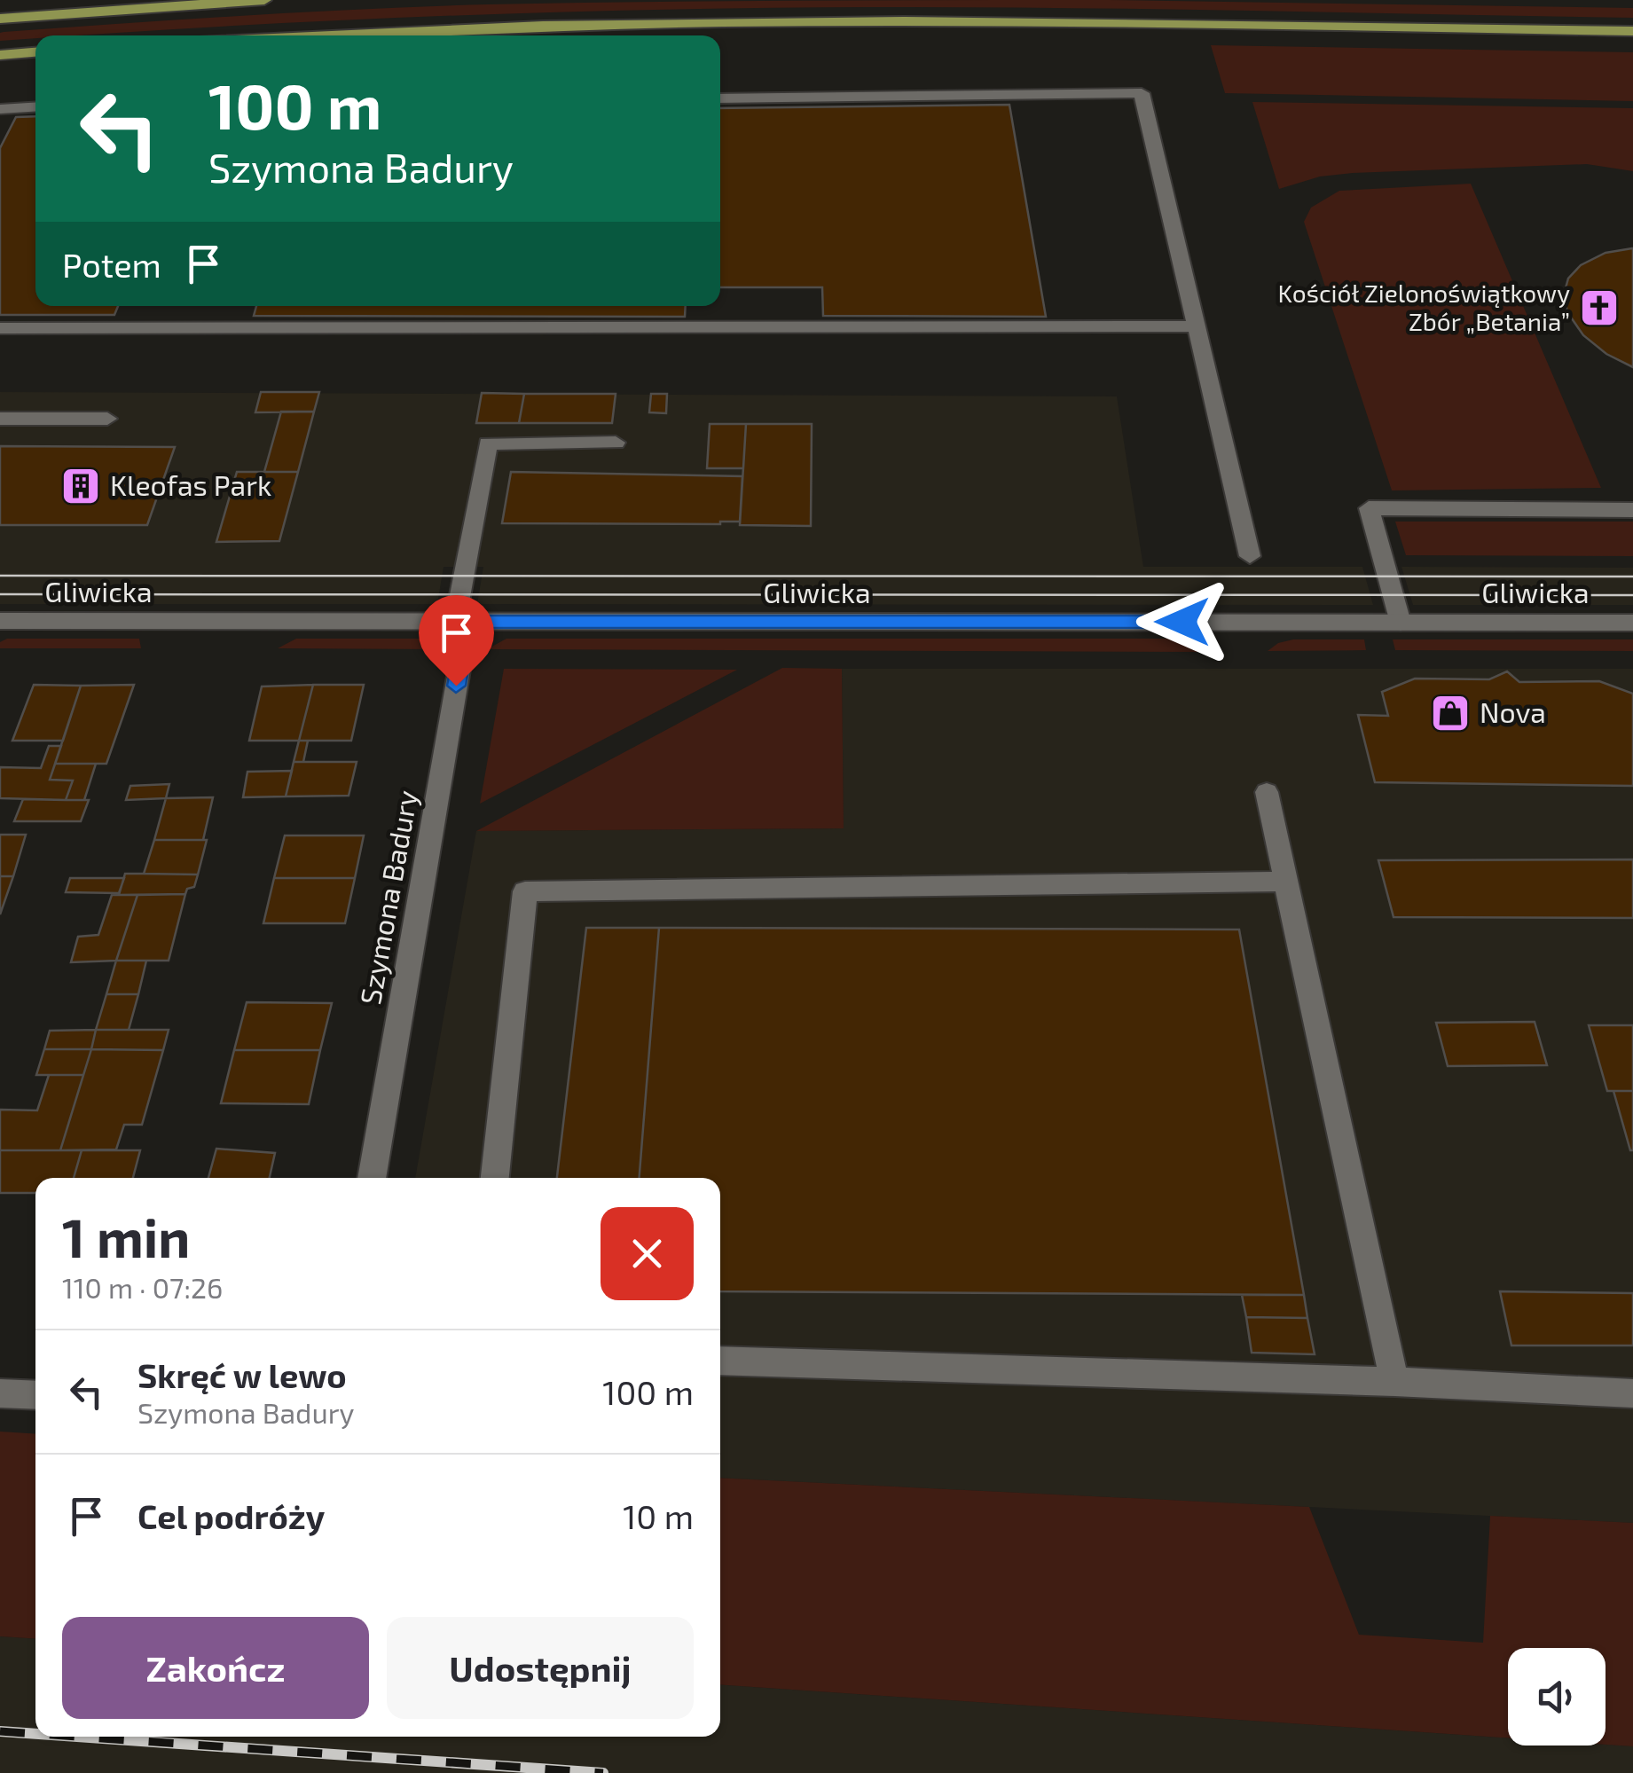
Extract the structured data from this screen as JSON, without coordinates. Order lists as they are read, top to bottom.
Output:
{
  "streets": {
    "street": ["Gliwicka", "Szymona Badury"]
  },
  "crossings": [
    ["Gliwicka", "Szymona Badury"]
  ],
  "places": {
    "church": ["Kościół Zielonoświątkowy Zbór „Betania”"],
    "building": ["Kleofas Park"],
    "shop": ["Nova"]
  },
  "page": {
    "turn": ["100 m", "Szymona Badury"],
    "then": "Potem",
    "heading": ["1 min", "110 m · 07:26"],
    "list": [
      {
        "name": "Skręć w lewo",
        "note": "Szymona Badury",
        "value": "100 m"
      },
      {
        "name": "Cel podróży",
        "value": "10 m"
      }
    ],
    "buttons": ["Zakończ", "Udostępnij"]
  }
}
